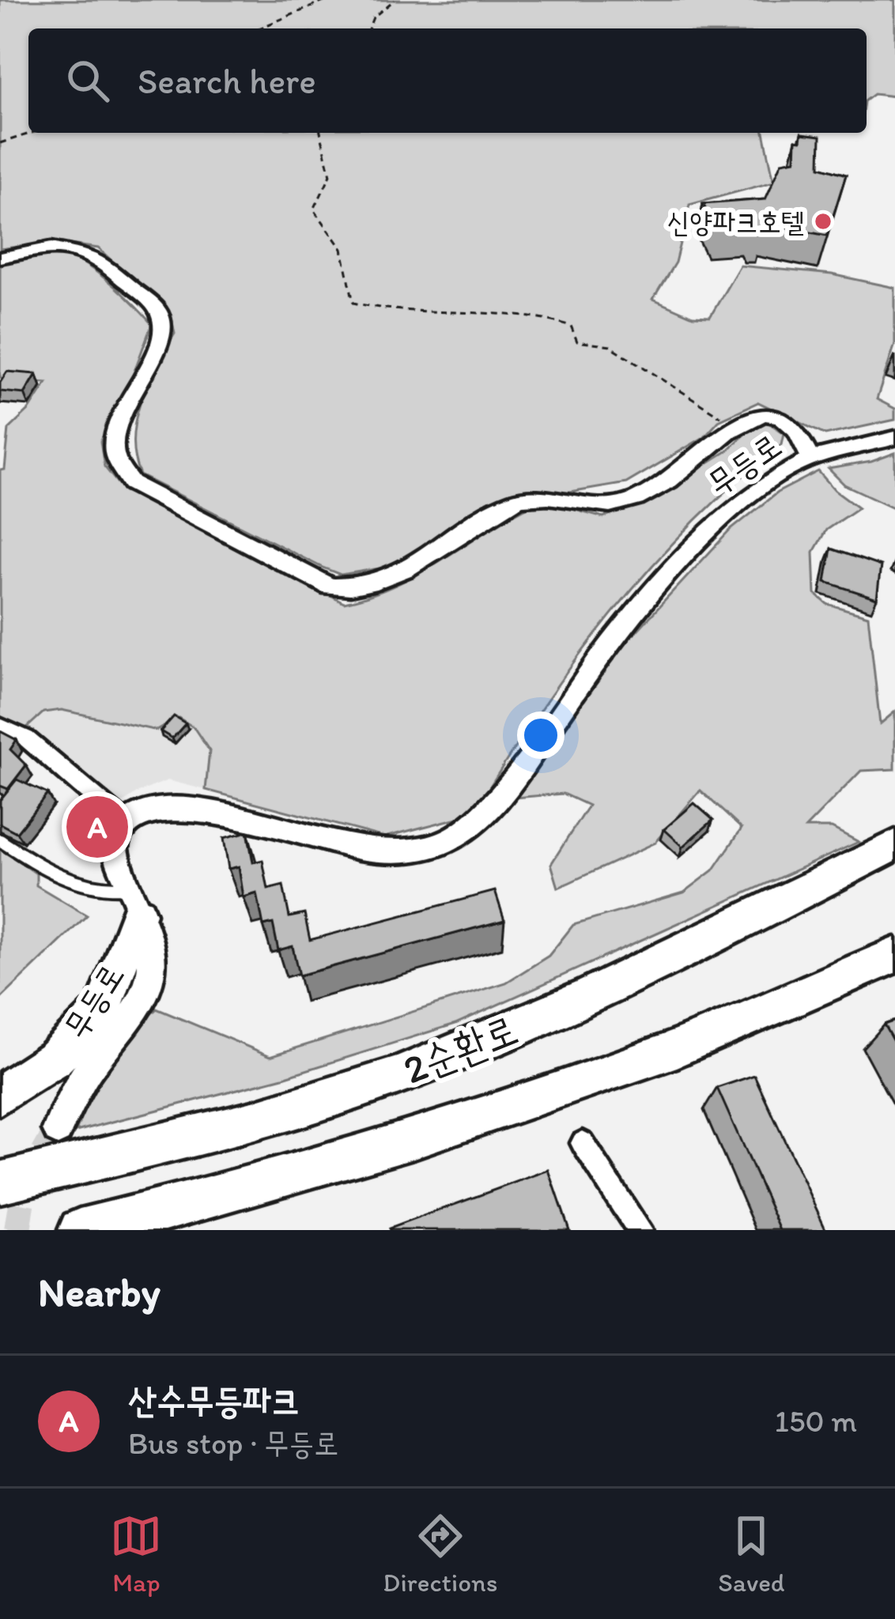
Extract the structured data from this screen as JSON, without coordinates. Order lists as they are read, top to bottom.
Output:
{
  "streets": {
    "highway": ["2순환로"],
    "main road": ["무등로"]
  },
  "places": ["신양파크호텔"],
  "page": {
    "search": "Search here",
    "pins": "A",
    "heading": "Nearby",
    "list": [
      {
        "mark": "A",
        "name": "산수무등파크",
        "note": "Bus stop · 무등로",
        "value": "150 m"
      }
    ],
    "nav": ["Map", "Directions", "Saved"]
  }
}
